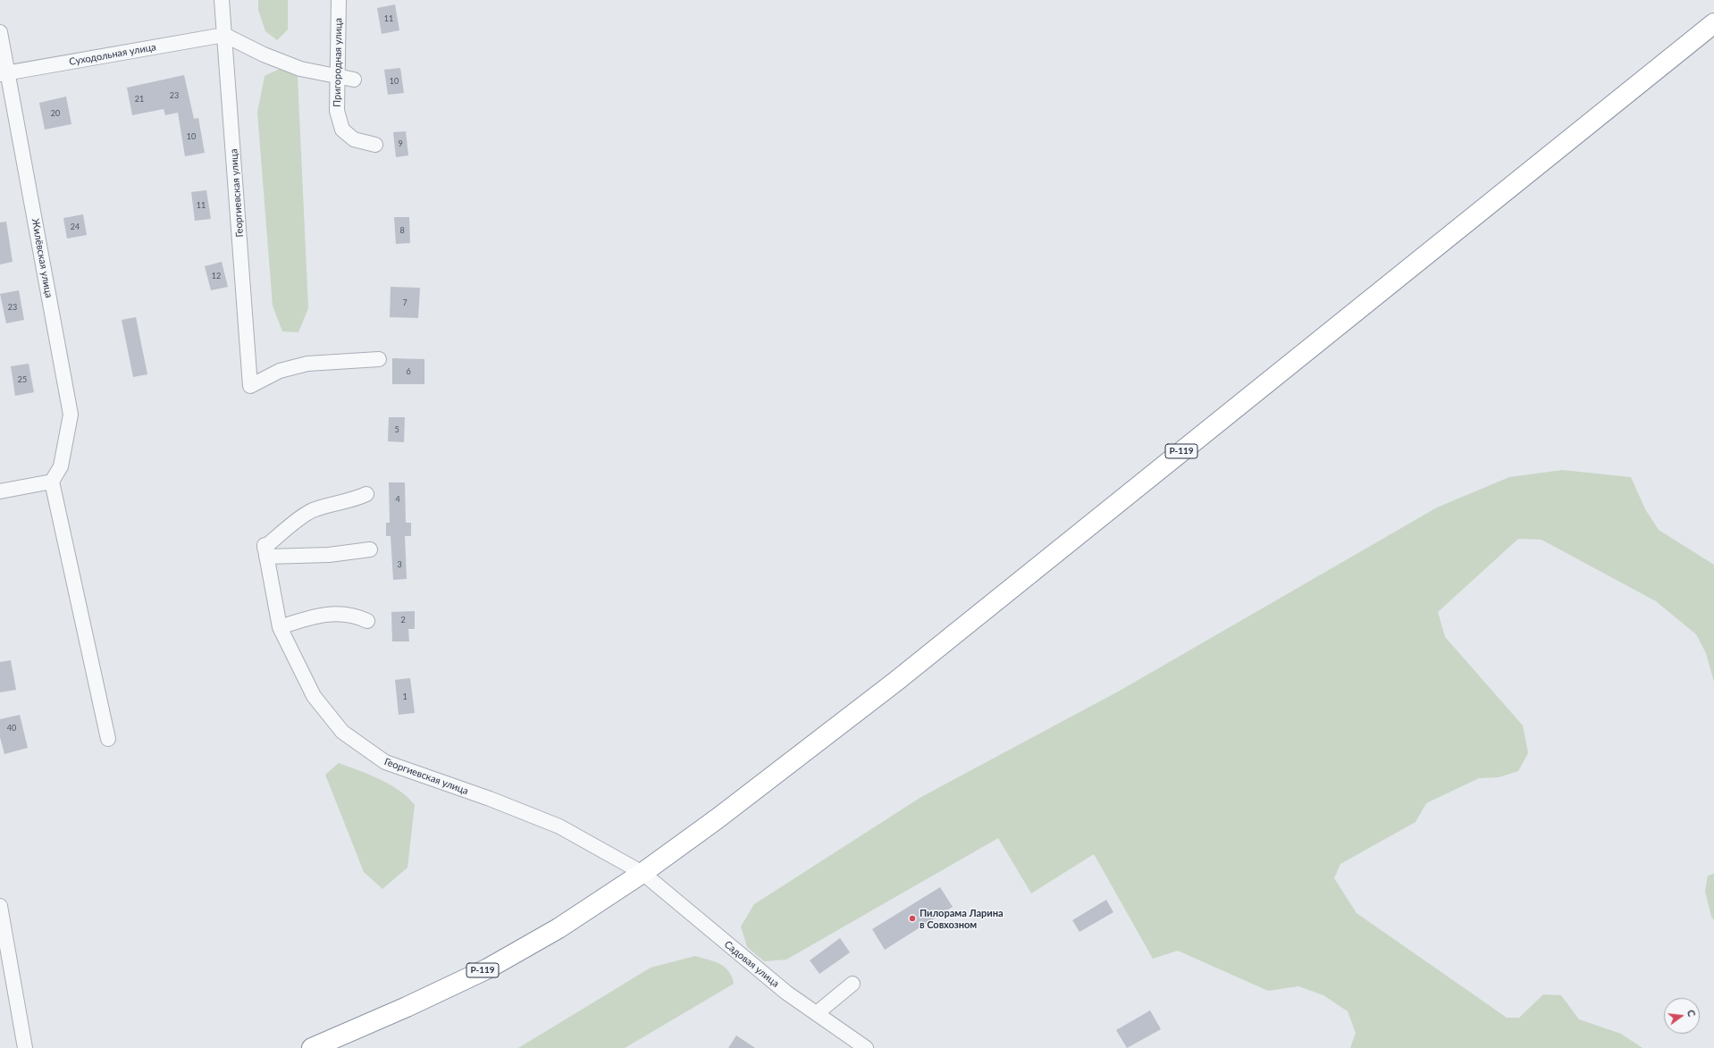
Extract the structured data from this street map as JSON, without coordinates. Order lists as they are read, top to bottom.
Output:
{
  "streets": {
    "highway": ["Р-119"],
    "street": [
      "Суходольная улица",
      "Пригородная улица",
      "Георгиевская улица",
      "Жилёвская улица",
      "Садовая улица"
    ]
  },
  "crossings": [
    ["Суходольная улица", "Георгиевская улица"],
    ["Суходольная улица", "Жилёвская улица"],
    ["Георгиевская улица", "Р-119"],
    ["Георгиевская улица", "Садовая улица"],
    ["Р-119", "Садовая улица"]
  ],
  "places": ["Пилорама Ларина в Совхозном"],
  "house_numbers": [
    "11",
    "10",
    "23",
    "21",
    "20",
    "10",
    "9",
    "11",
    "24",
    "8",
    "12",
    "7",
    "23",
    "6",
    "25",
    "5",
    "4",
    "3",
    "2",
    "1",
    "40"
  ],
  "north": "right"
}
